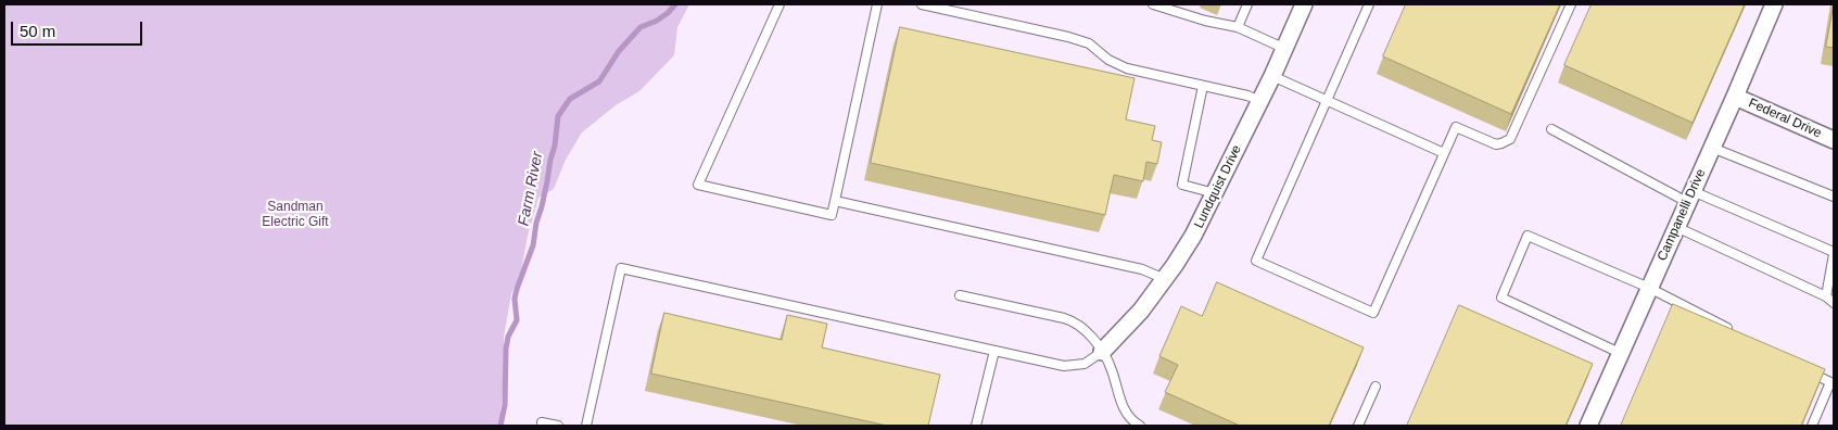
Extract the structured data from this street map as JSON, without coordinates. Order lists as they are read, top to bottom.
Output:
{
  "streets": {
    "street": ["Federal Drive", "Lundquist Drive", "Campanelli Drive"]
  },
  "crossings": [
    ["Federal Drive", "Campanelli Drive"]
  ],
  "water": ["Farm River"],
  "parks": ["Sandman Electric Gift"],
  "scale_bar": "50 m"
}
